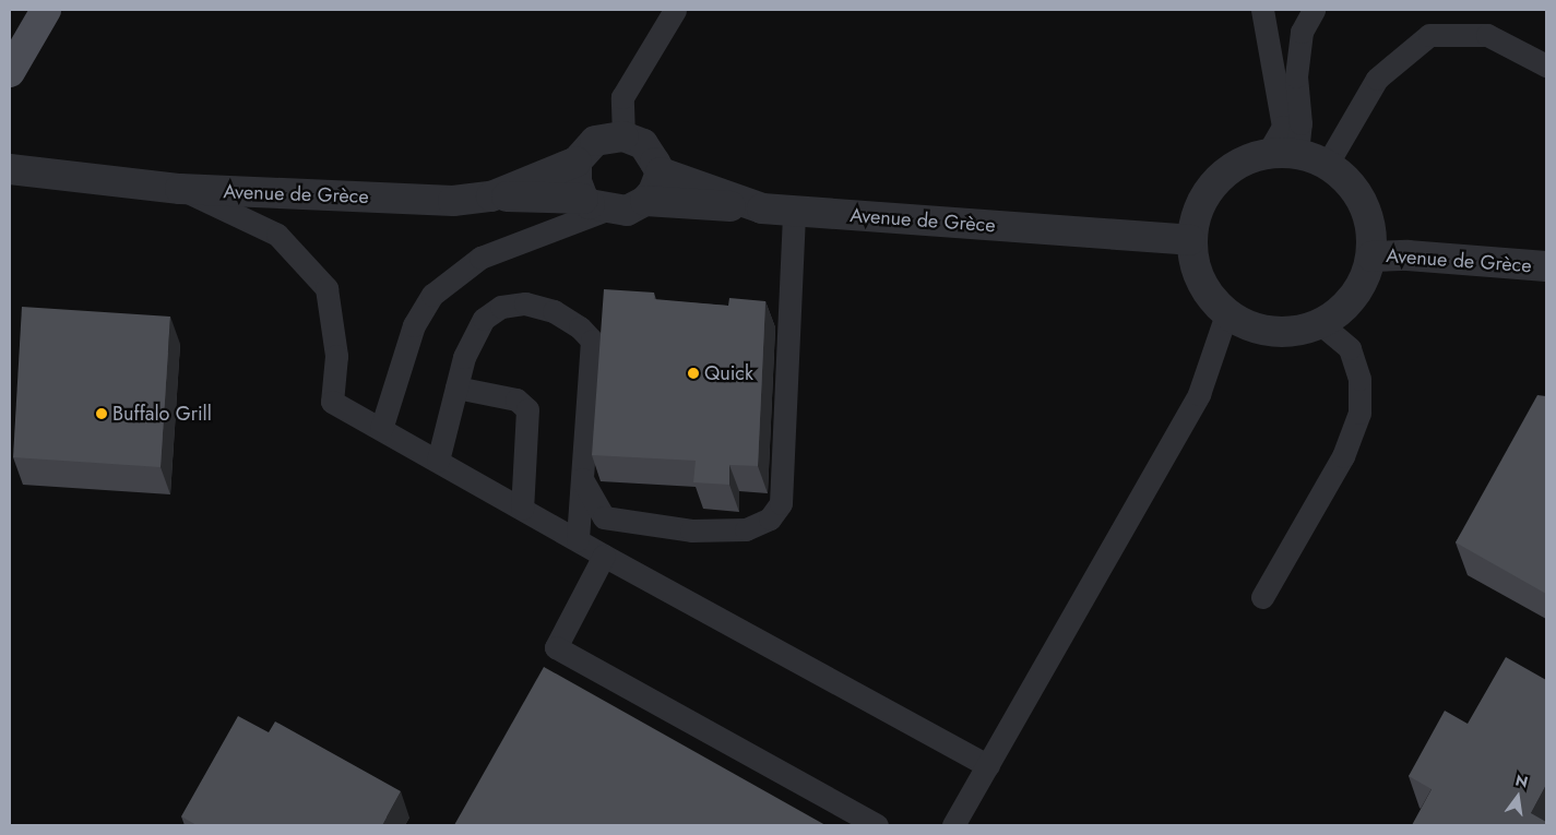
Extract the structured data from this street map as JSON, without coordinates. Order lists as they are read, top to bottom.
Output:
{
  "streets": {
    "street": ["Avenue de Grèce"]
  },
  "places": ["Quick", "Buffalo Grill"],
  "north": "top"
}
